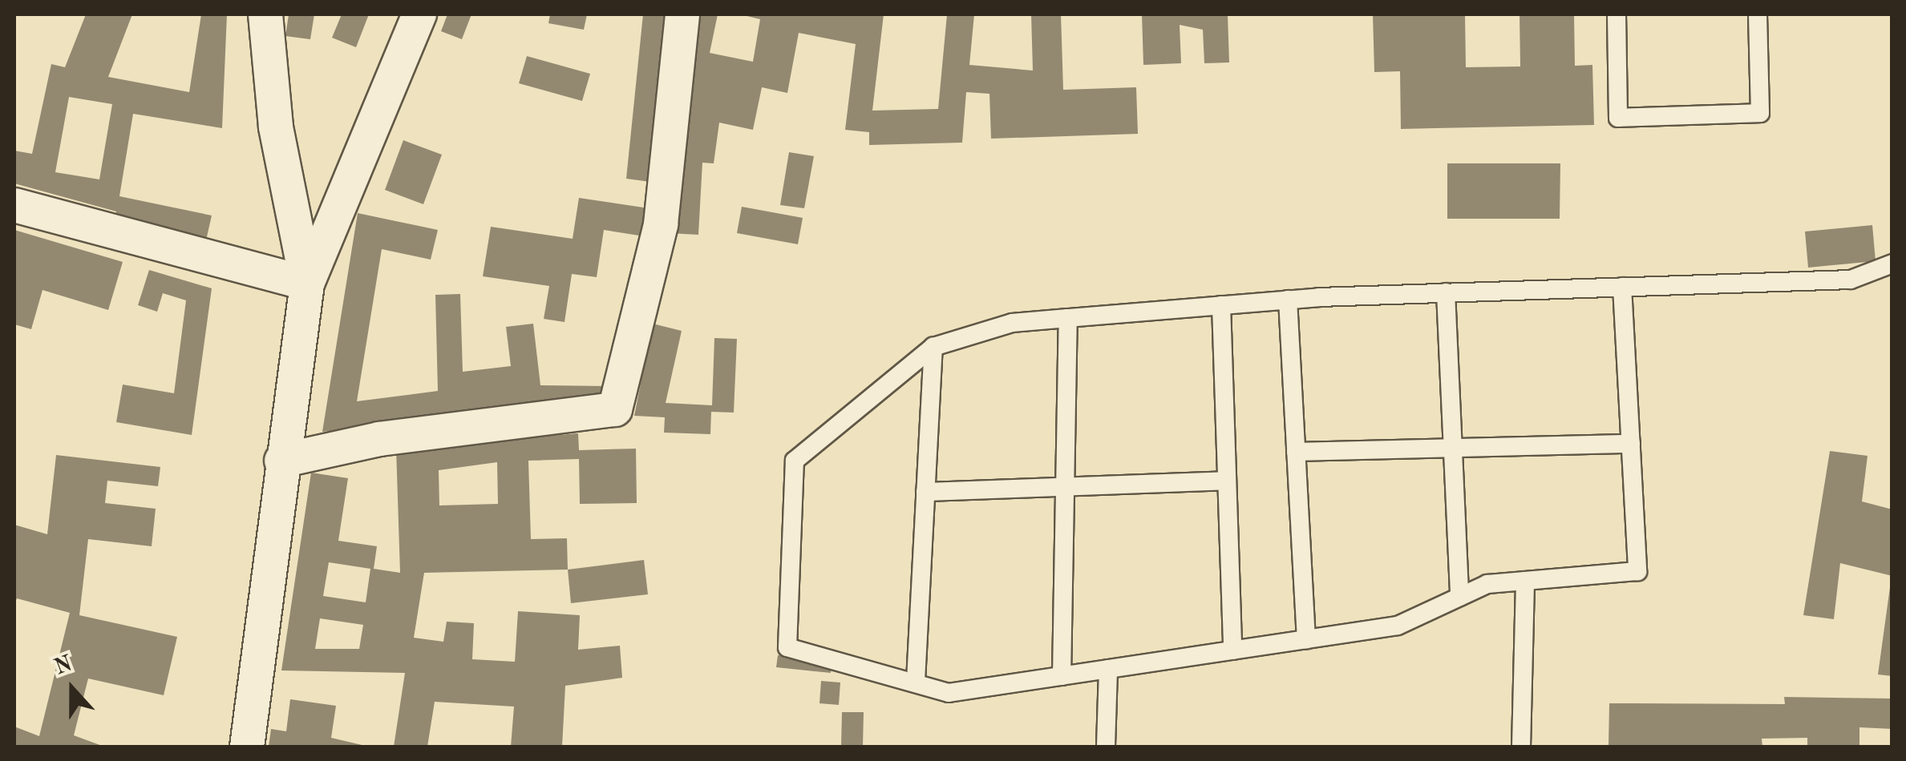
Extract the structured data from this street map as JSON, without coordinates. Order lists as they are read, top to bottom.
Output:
{
  "north": "top"
}
